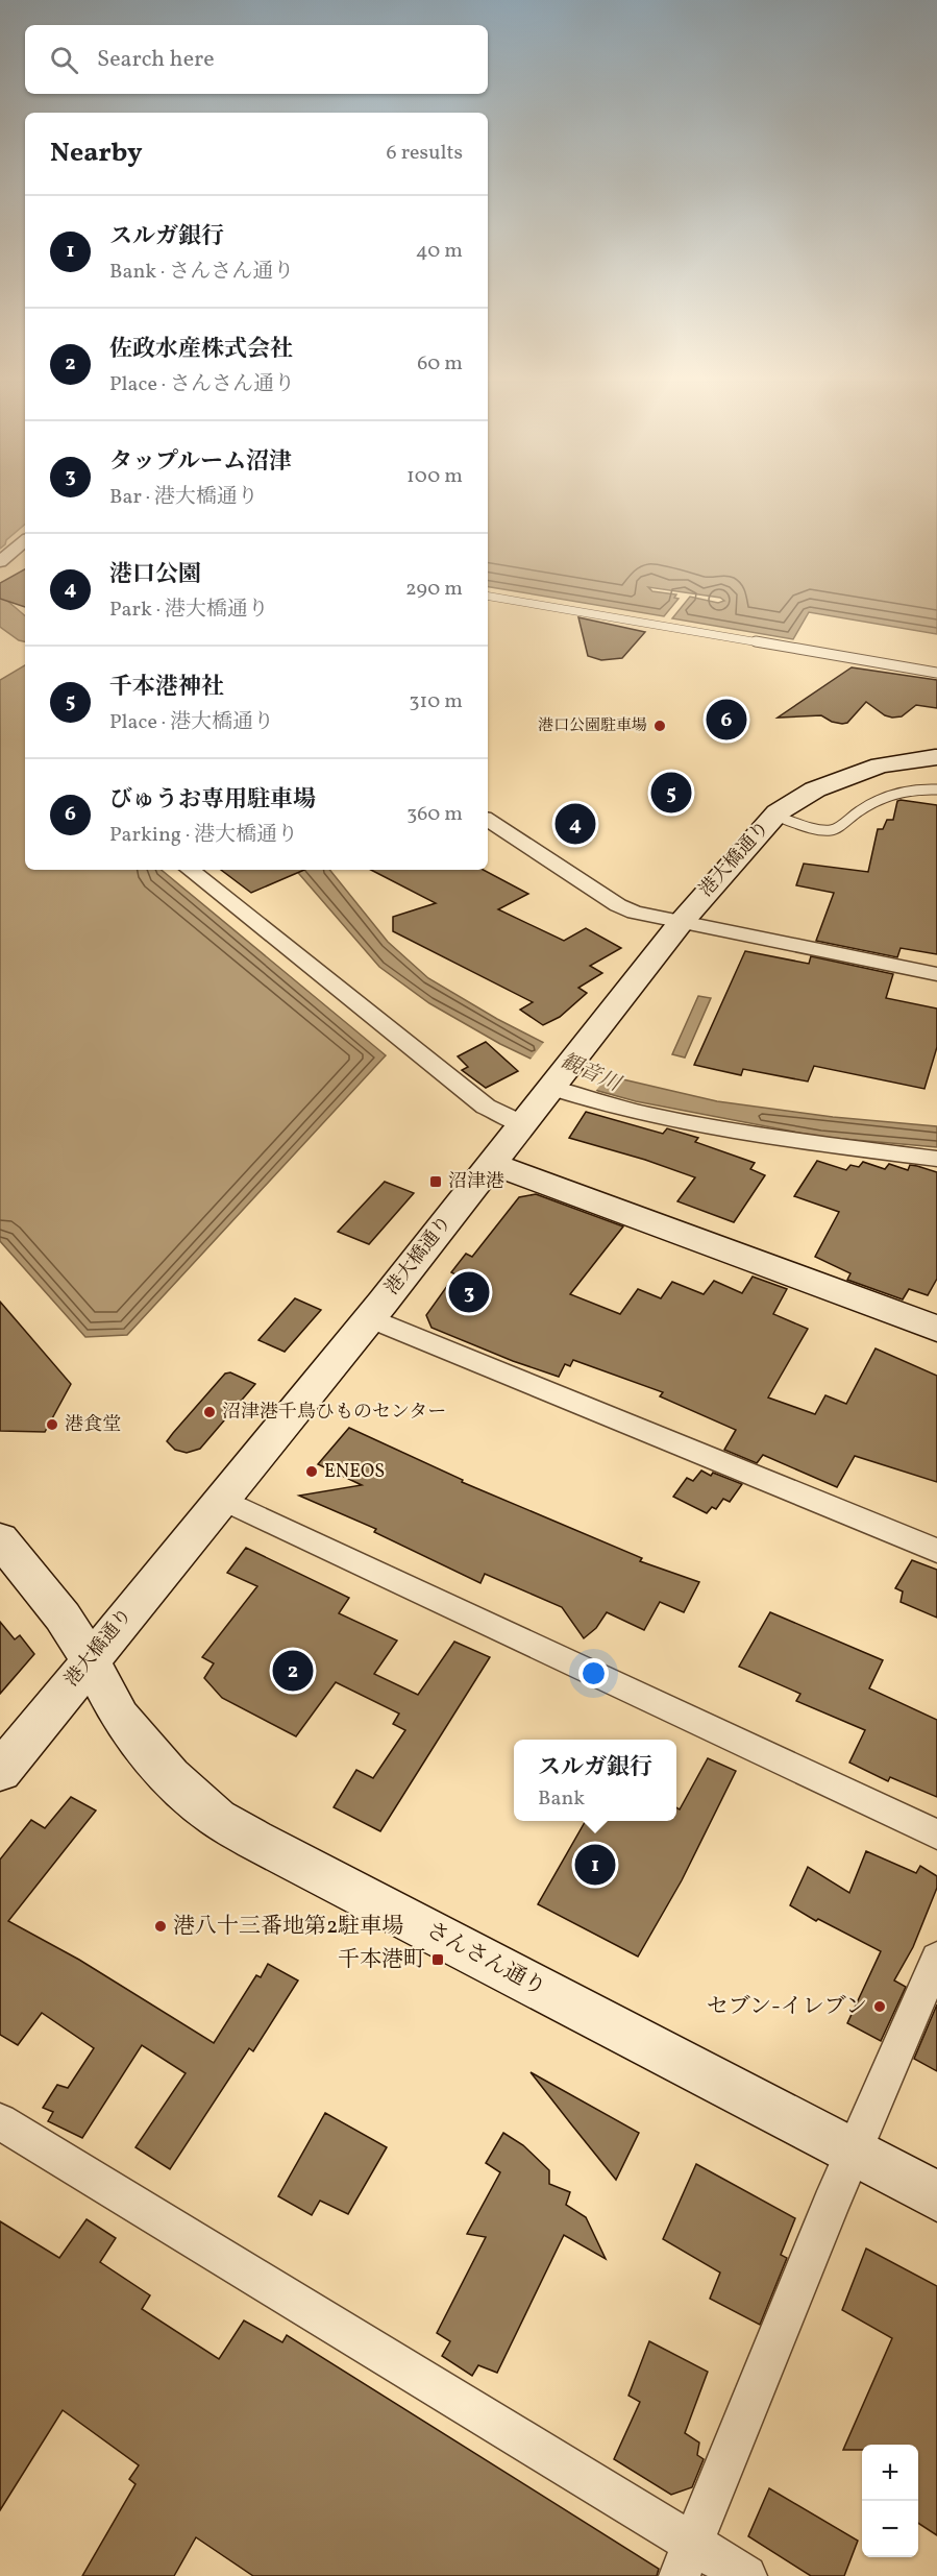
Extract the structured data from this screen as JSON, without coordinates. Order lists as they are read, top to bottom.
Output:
{
  "streets": {
    "street": ["港大橋通り", "さんさん通り"]
  },
  "crossings": [
    ["港大橋通り", "さんさん通り"]
  ],
  "water": ["観音川"],
  "places": {
    "other": [
      "港口公園駐車場",
      "沼津港千鳥ひものセンター",
      "港食堂",
      "ENEOS",
      "港八十三番地第2駐車場",
      "セブン-イレブン"
    ],
    "transit": ["沼津港", "千本港町"]
  },
  "page": {
    "search": "Search here",
    "heading": ["Nearby", "6 results"],
    "list": [
      {
        "mark": "1",
        "name": "スルガ銀行",
        "note": "Bank · さんさん通り",
        "value": "40 m"
      },
      {
        "mark": "2",
        "name": "佐政水産株式会社",
        "note": "Place · さんさん通り",
        "value": "60 m"
      },
      {
        "mark": "3",
        "name": "タップルーム沼津",
        "note": "Bar · 港大橋通り",
        "value": "100 m"
      },
      {
        "mark": "4",
        "name": "港口公園",
        "note": "Park · 港大橋通り",
        "value": "290 m"
      },
      {
        "mark": "5",
        "name": "千本港神社",
        "note": "Place · 港大橋通り",
        "value": "310 m"
      },
      {
        "mark": "6",
        "name": "びゅうお専用駐車場",
        "note": "Parking · 港大橋通り",
        "value": "360 m"
      }
    ],
    "pins": [
      "6",
      "5",
      "4",
      "3",
      "2",
      "1"
    ],
    "popup": ["スルガ銀行", "Bank"],
    "map_buttons": ["+", "−"]
  }
}
